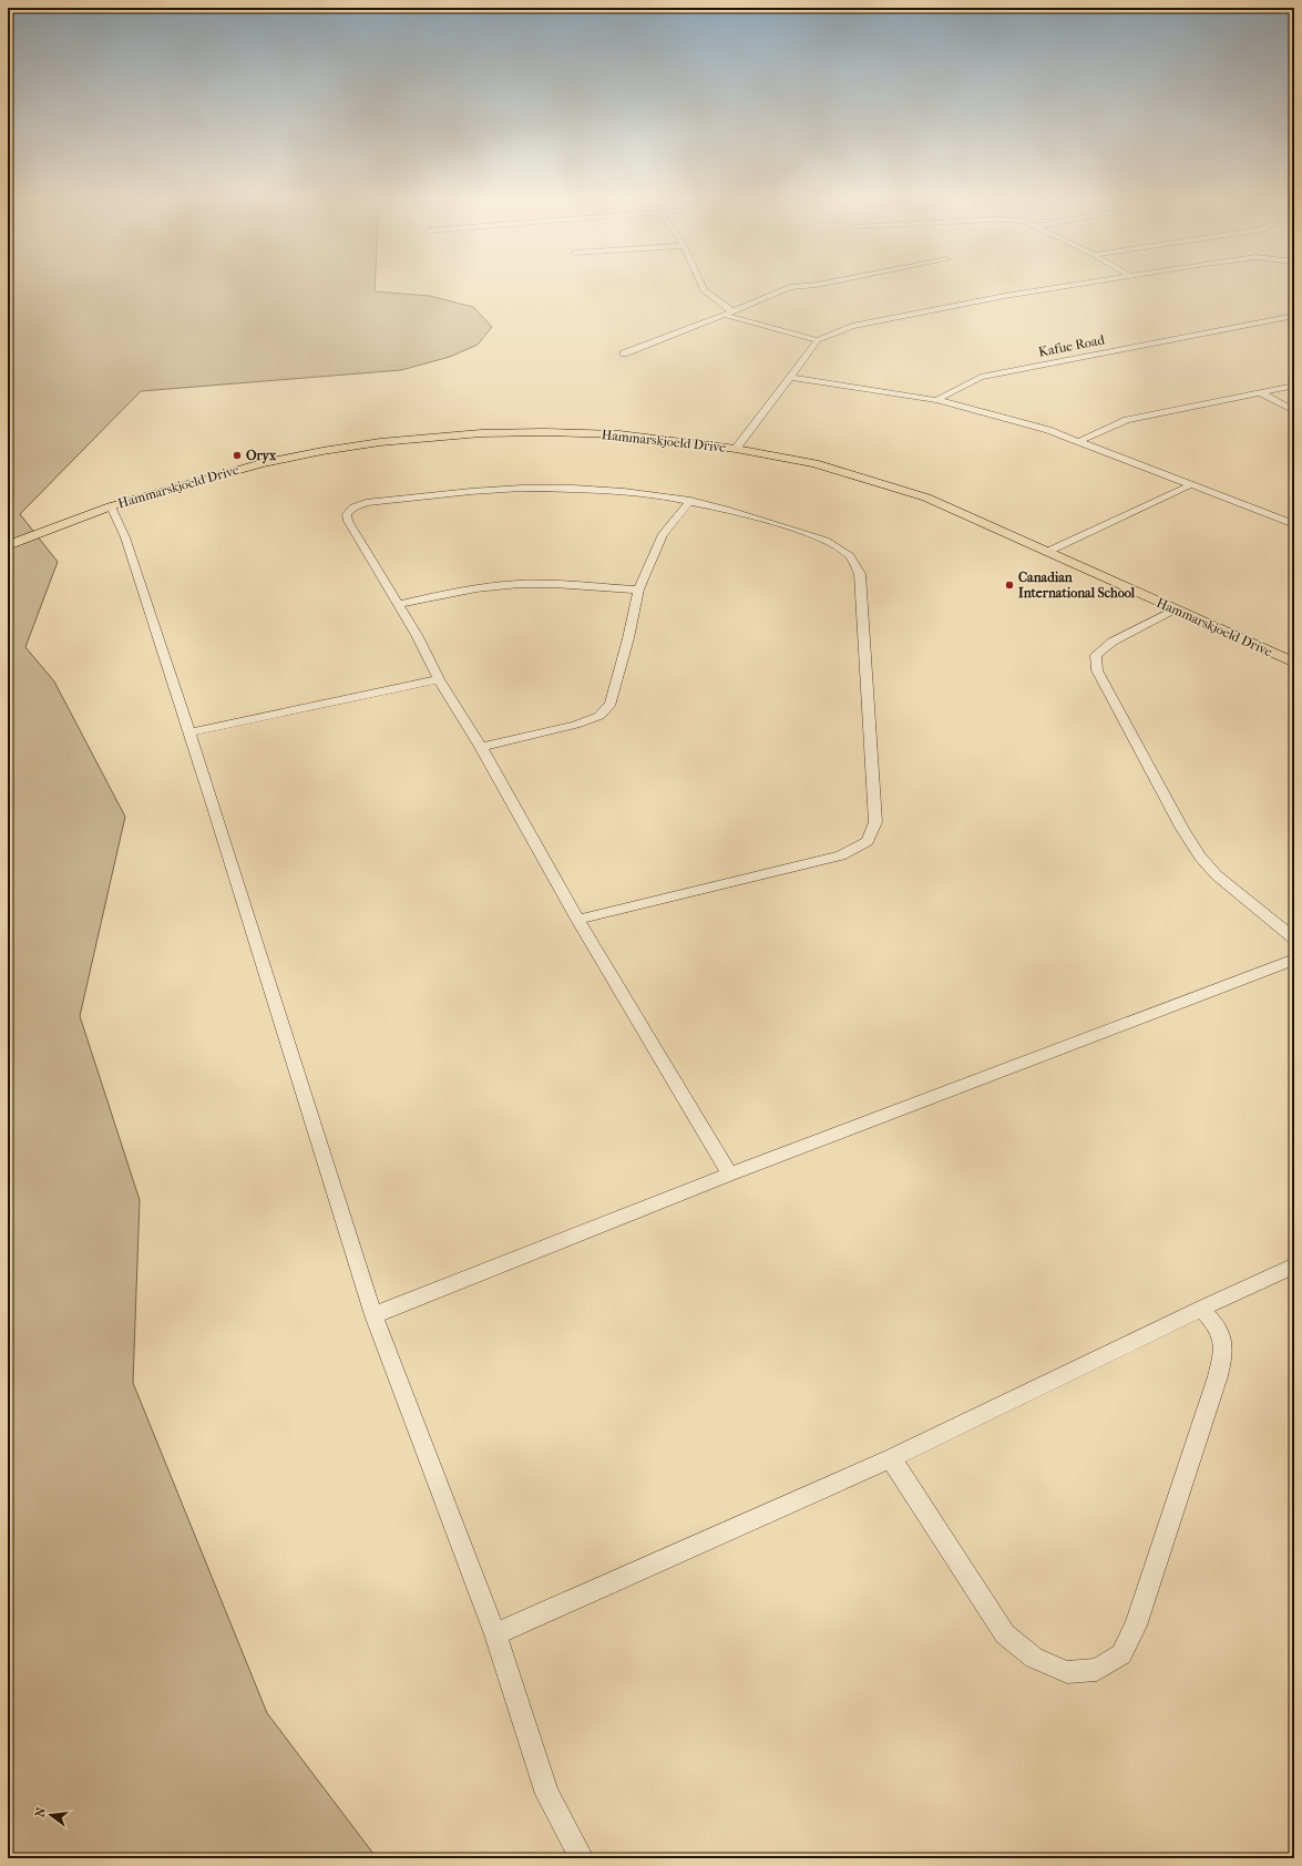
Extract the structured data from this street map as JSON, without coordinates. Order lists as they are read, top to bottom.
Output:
{
  "streets": {
    "main road": ["Hammarskjoeld Drive"],
    "street": ["Kafue Road"]
  },
  "places": ["Oryx", "Canadian International School"],
  "north": "left"
}
